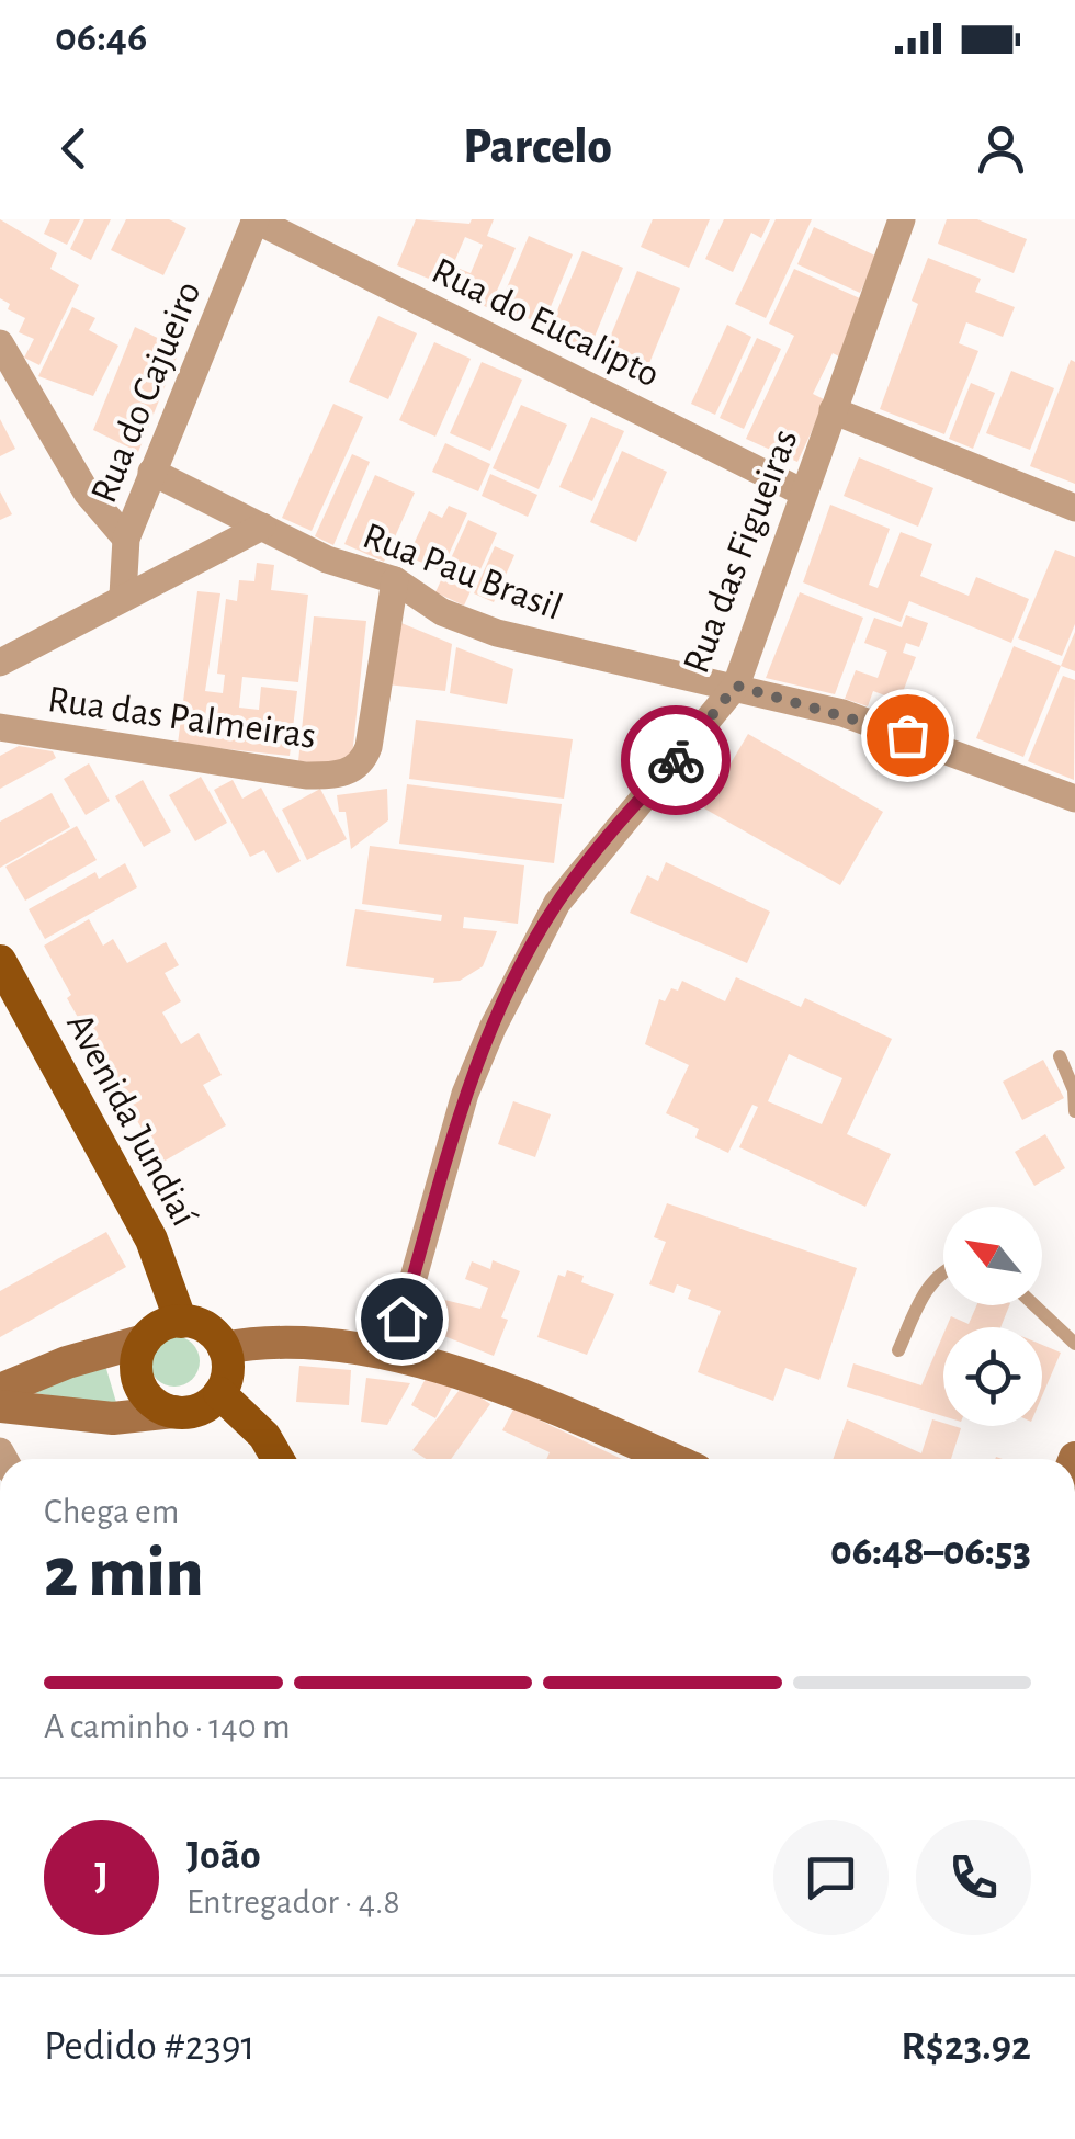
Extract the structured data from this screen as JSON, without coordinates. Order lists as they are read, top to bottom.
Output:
{
  "streets": {
    "main road": ["Avenida Jundiaí"],
    "street": [
      "Rua do Eucalipto",
      "Rua do Cajueiro",
      "Rua das Figueiras",
      "Rua Pau Brasil",
      "Rua das Palmeiras"
    ]
  },
  "crossings": [
    ["Rua do Eucalipto", "Rua do Cajueiro"],
    ["Rua do Eucalipto", "Rua das Figueiras"],
    ["Rua do Cajueiro", "Rua Pau Brasil"],
    ["Rua das Figueiras", "Rua Pau Brasil"],
    ["Rua Pau Brasil", "Rua das Palmeiras"]
  ],
  "north": "top left",
  "page": {
    "status": "06:46",
    "header": "Parcelo",
    "heading": ["2 min", "Chega em", "06:48–06:53"],
    "panel": [
      "João",
      "Entregador · 4.8",
      "Pedido #2391",
      "R$23.92"
    ],
    "bar": "A caminho · 140 m",
    "round": "J"
  }
}
